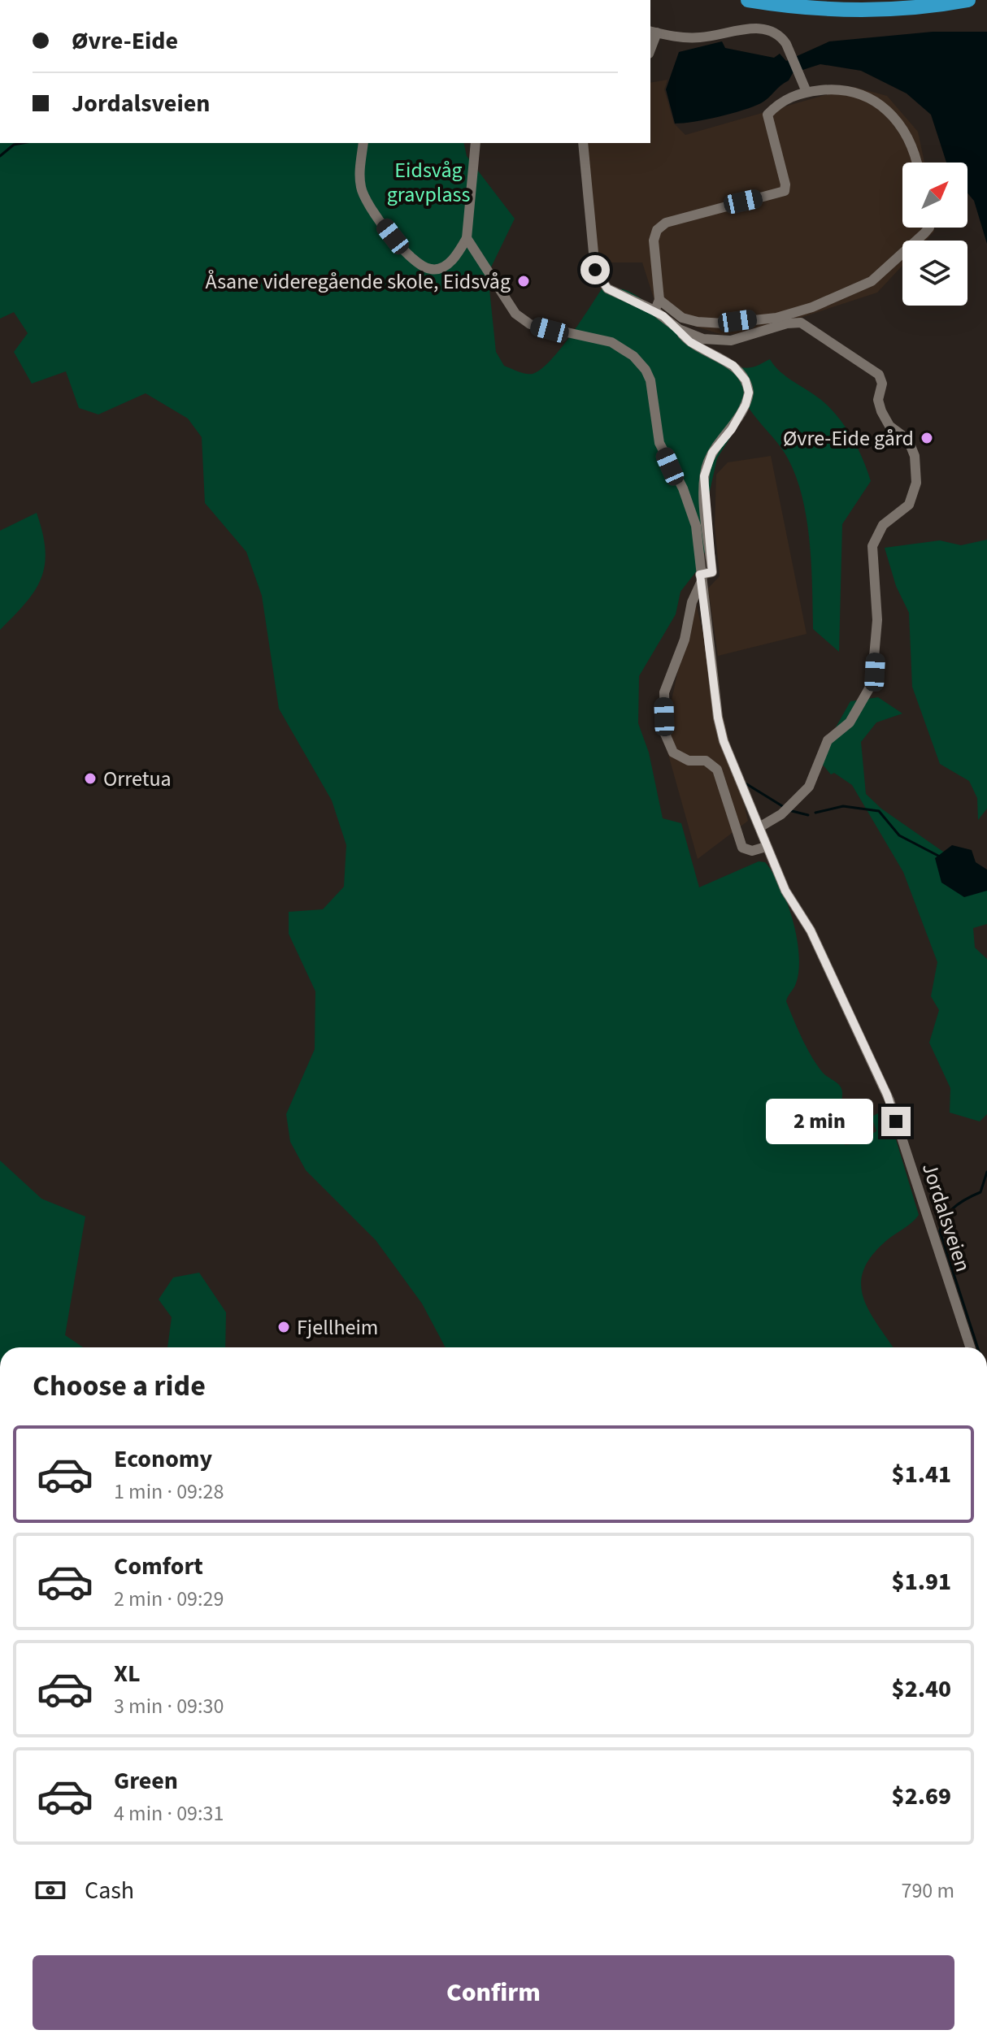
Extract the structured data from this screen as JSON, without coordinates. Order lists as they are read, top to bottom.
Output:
{
  "streets": {
    "street": ["Jordalsveien"]
  },
  "parks": ["Eidsvåg gravplass"],
  "places": [
    "Åsane videregående skole, Eidsvåg",
    "Øvre-Eide gård",
    "Orretua",
    "Fjellheim"
  ],
  "north": "top right",
  "page": {
    "banner": ["Øvre-Eide", "Jordalsveien"],
    "bubble": "2 min",
    "heading": "Choose a ride",
    "list": [
      {
        "name": "Economy",
        "note": "1 min · 09:28",
        "value": "$1.41"
      },
      {
        "name": "Comfort",
        "note": "2 min · 09:29",
        "value": "$1.91"
      },
      {
        "name": "XL",
        "note": "3 min · 09:30",
        "value": "$2.40"
      },
      {
        "name": "Green",
        "note": "4 min · 09:31",
        "value": "$2.69"
      }
    ],
    "pay": ["Cash", "790 m"],
    "buttons": "Confirm"
  }
}
